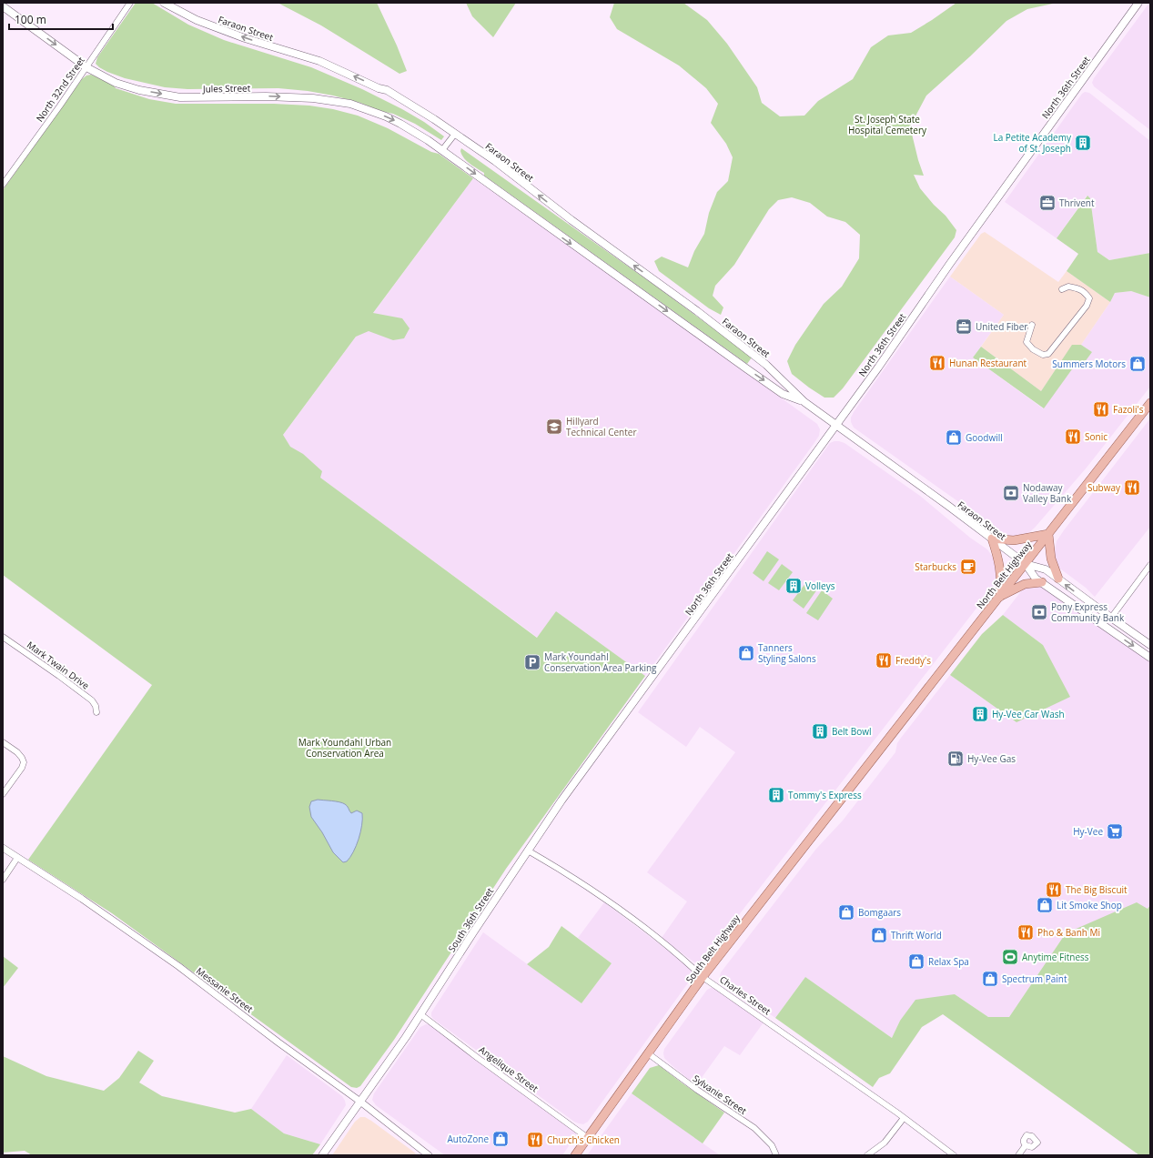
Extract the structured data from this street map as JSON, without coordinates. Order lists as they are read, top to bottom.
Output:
{
  "streets": {
    "main road": [
      "Faraon Street",
      "North 36th Street",
      "Jules Street",
      "North Belt Highway",
      "South 36th Street",
      "South Belt Highway"
    ],
    "street": [
      "North 32nd Street",
      "Mark Twain Drive",
      "Messanie Street",
      "Charles Street",
      "Angelique Street",
      "Sylvanie Street"
    ]
  },
  "crossings": [
    ["Faraon Street", "North 36th Street"],
    ["Faraon Street", "Jules Street"],
    ["Faraon Street", "North Belt Highway"],
    ["North 36th Street", "South 36th Street"],
    ["Jules Street", "North 32nd Street"],
    ["North Belt Highway", "South Belt Highway"],
    ["South 36th Street", "Messanie Street"],
    ["South 36th Street", "Charles Street"],
    ["South 36th Street", "Angelique Street"],
    ["South Belt Highway", "Charles Street"],
    ["South Belt Highway", "Angelique Street"],
    ["South Belt Highway", "Sylvanie Street"]
  ],
  "one_way": ["Jules Street"],
  "parks": ["St. Joseph State Hospital Cemetery", "Mark Youndahl Urban Conservation Area"],
  "places": {
    "building": [
      "La Petite Academy of St. Joseph",
      "Volleys",
      "Hy-Vee Car Wash",
      "Belt Bowl",
      "Tommy's Express"
    ],
    "office": ["Thrivent", "United Fiber"],
    "restaurant": [
      "Hunan Restaurant",
      "Fazoli's",
      "Sonic",
      "Subway",
      "Freddy's",
      "The Big Biscuit",
      "Pho & Banh Mi",
      "Church's Chicken"
    ],
    "shop": [
      "Summers Motors",
      "Goodwill",
      "Tanners Styling Salons",
      "Lit Smoke Shop",
      "Bomgaars",
      "Thrift World",
      "Relax Spa",
      "Spectrum Paint",
      "AutoZone"
    ],
    "school or university": ["Hillyard Technical Center"],
    "bank": ["Nodaway Valley Bank", "Pony Express Community Bank"],
    "cafe": ["Starbucks"],
    "parking": ["Mark Youndahl Conservation Area Parking"],
    "fuel station": ["Hy-Vee Gas"],
    "supermarket": ["Hy-Vee"],
    "sports": ["Anytime Fitness"]
  },
  "scale_bar": "100 m"
}
